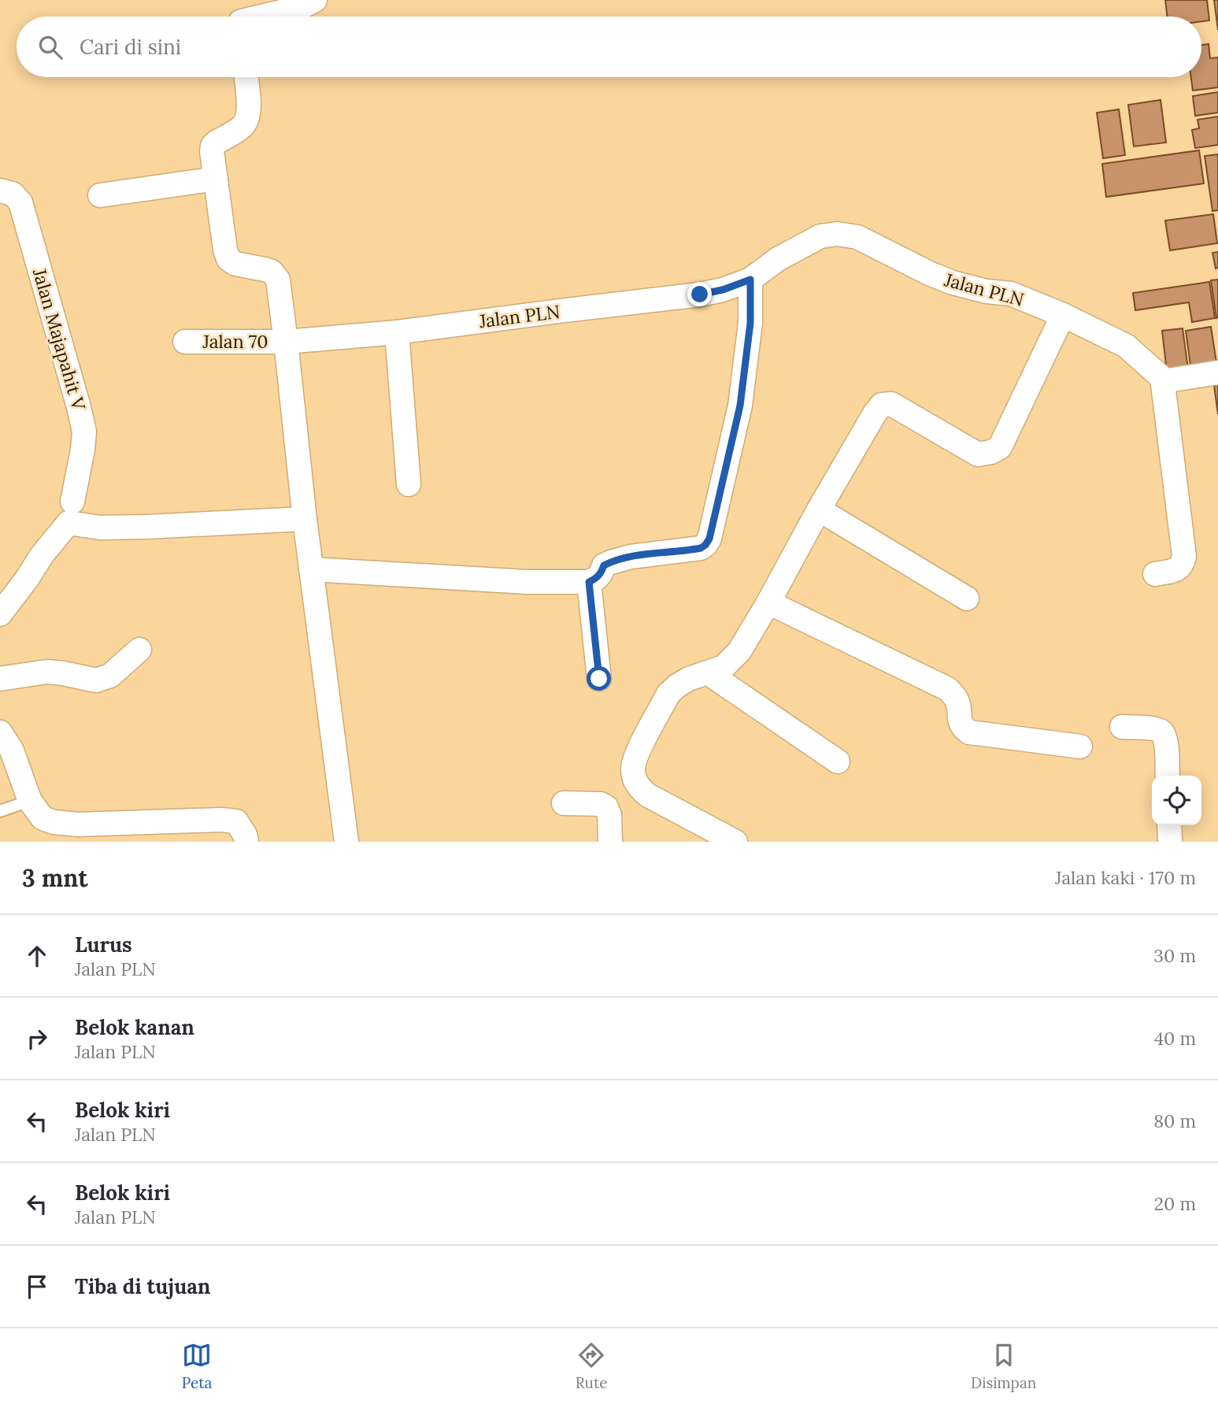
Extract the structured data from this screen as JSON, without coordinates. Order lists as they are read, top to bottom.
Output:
{
  "streets": {
    "street": ["Jalan PLN", "Jalan Majapahit V", "Jalan 70"]
  },
  "crossings": [
    ["Jalan PLN", "Jalan 70"]
  ],
  "page": {
    "search": "Cari di sini",
    "heading": ["3 mnt", "Jalan kaki · 170 m"],
    "list": [
      ["Lurus", "Jalan PLN", "30 m"],
      ["Belok kanan", "Jalan PLN", "40 m"],
      ["Belok kiri", "Jalan PLN", "80 m"],
      ["Belok kiri", "Jalan PLN", "20 m"],
      "Tiba di tujuan"
    ],
    "nav": ["Peta", "Rute", "Disimpan"]
  }
}
